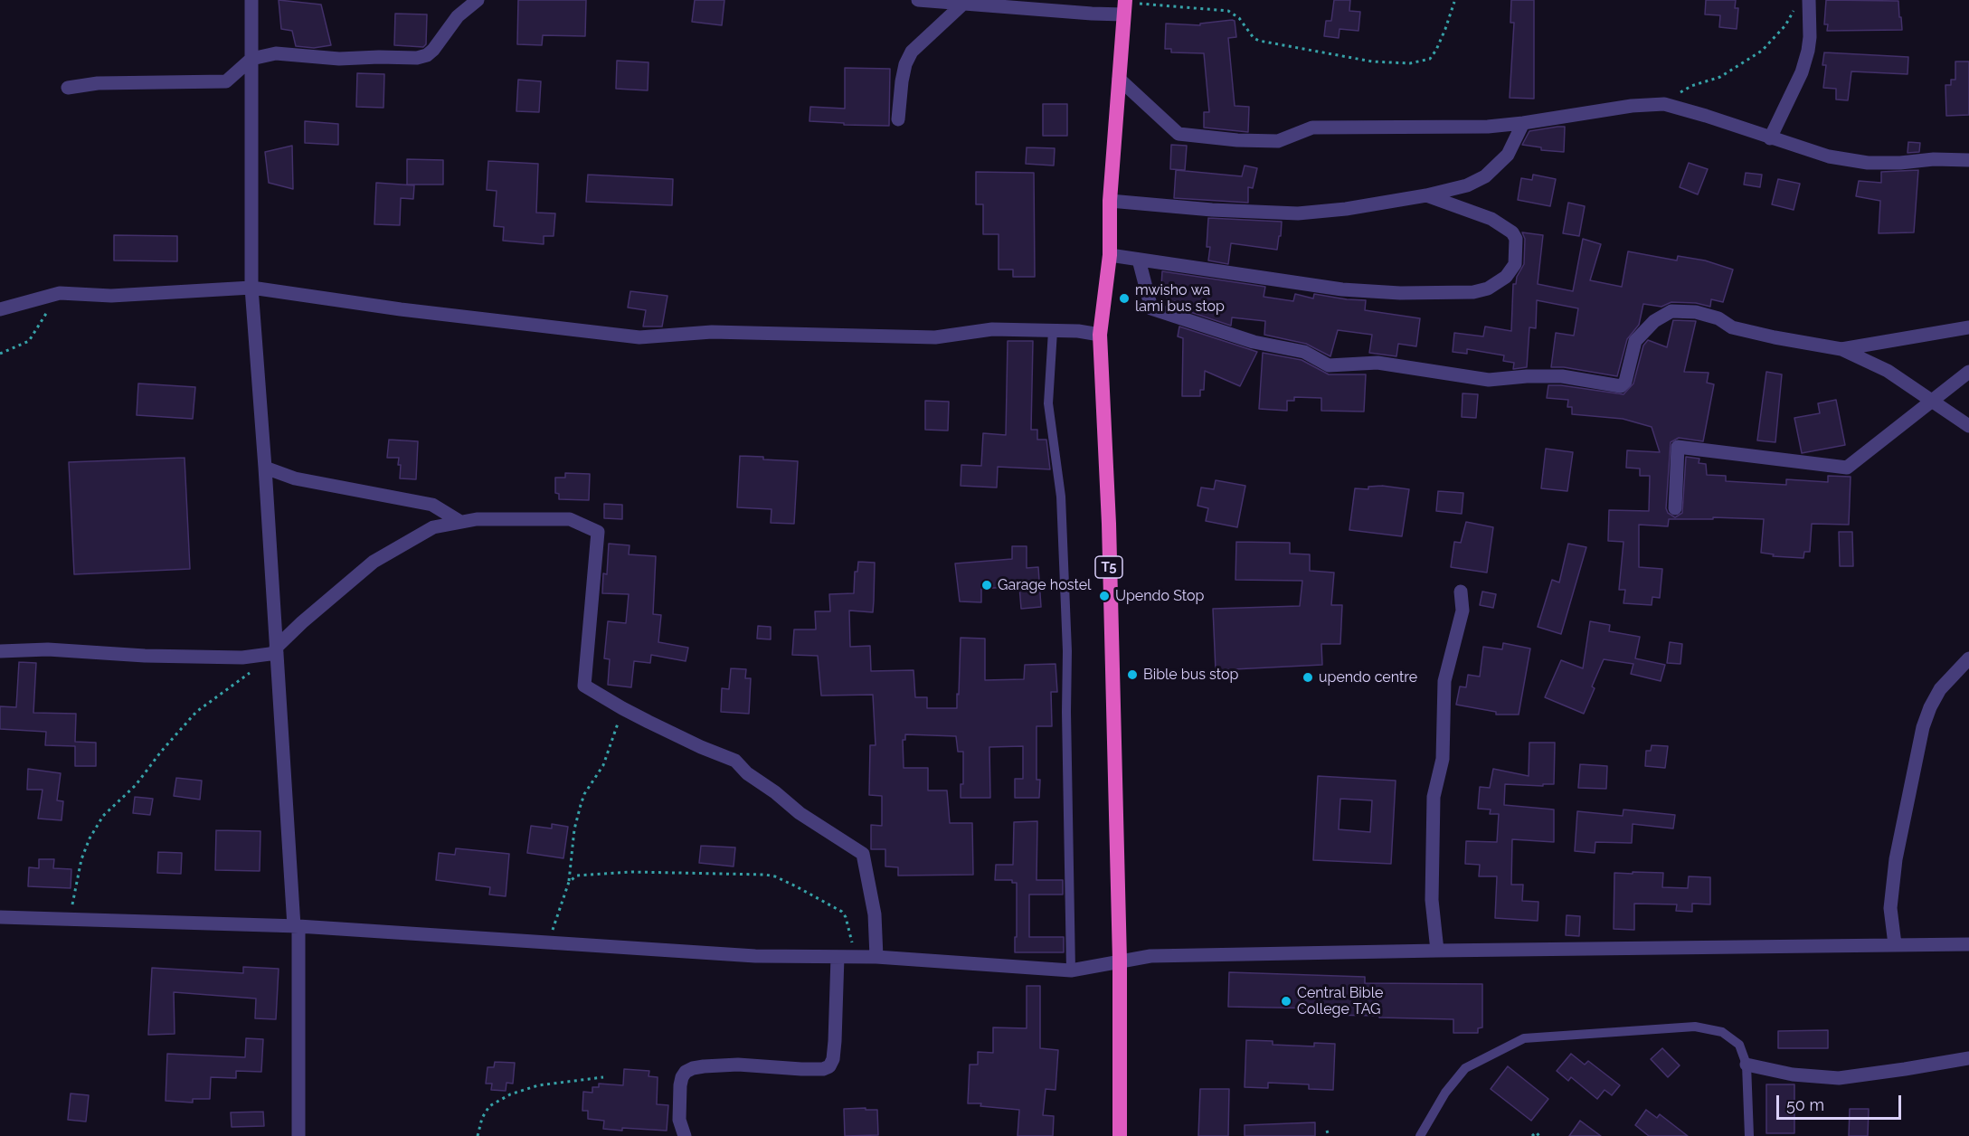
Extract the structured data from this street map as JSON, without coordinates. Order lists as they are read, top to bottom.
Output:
{
  "streets": {
    "highway": ["T5"]
  },
  "places": [
    "mwisho wa lami bus stop",
    "Garage hostel",
    "Upendo Stop",
    "Bible bus stop",
    "upendo centre",
    "Central Bible College TAG"
  ],
  "scale_bar": "50 m"
}
